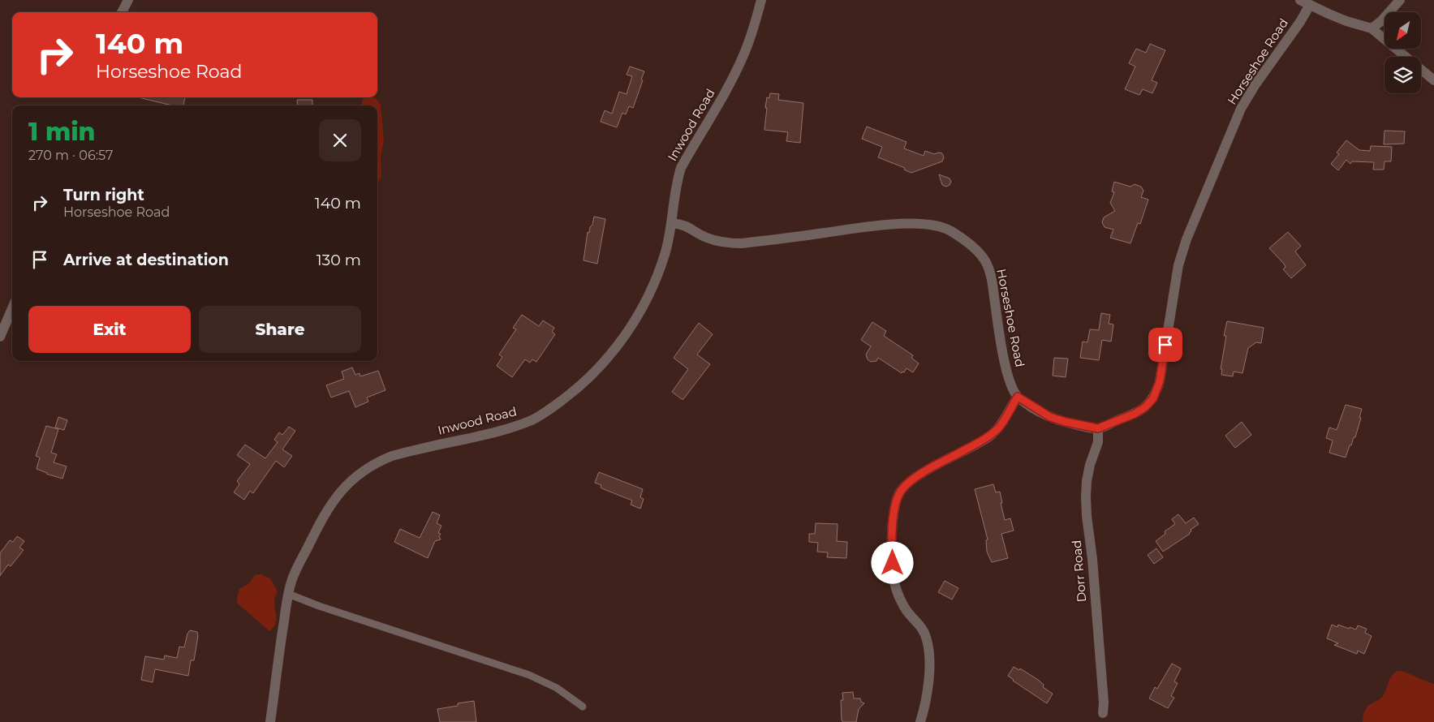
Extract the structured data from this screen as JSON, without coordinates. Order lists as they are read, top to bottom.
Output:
{
  "streets": {
    "street": ["Horseshoe Road", "Inwood Road", "Dorr Road"]
  },
  "crossings": [
    ["Horseshoe Road", "Inwood Road"],
    ["Horseshoe Road", "Dorr Road"]
  ],
  "north": "bottom left",
  "page": {
    "turn": ["140 m", "Horseshoe Road"],
    "heading": ["1 min", "270 m · 06:57"],
    "list": [
      {
        "name": "Turn right",
        "note": "Horseshoe Road",
        "value": "140 m"
      },
      {
        "name": "Arrive at destination",
        "value": "130 m"
      }
    ],
    "buttons": ["Exit", "Share"]
  }
}
